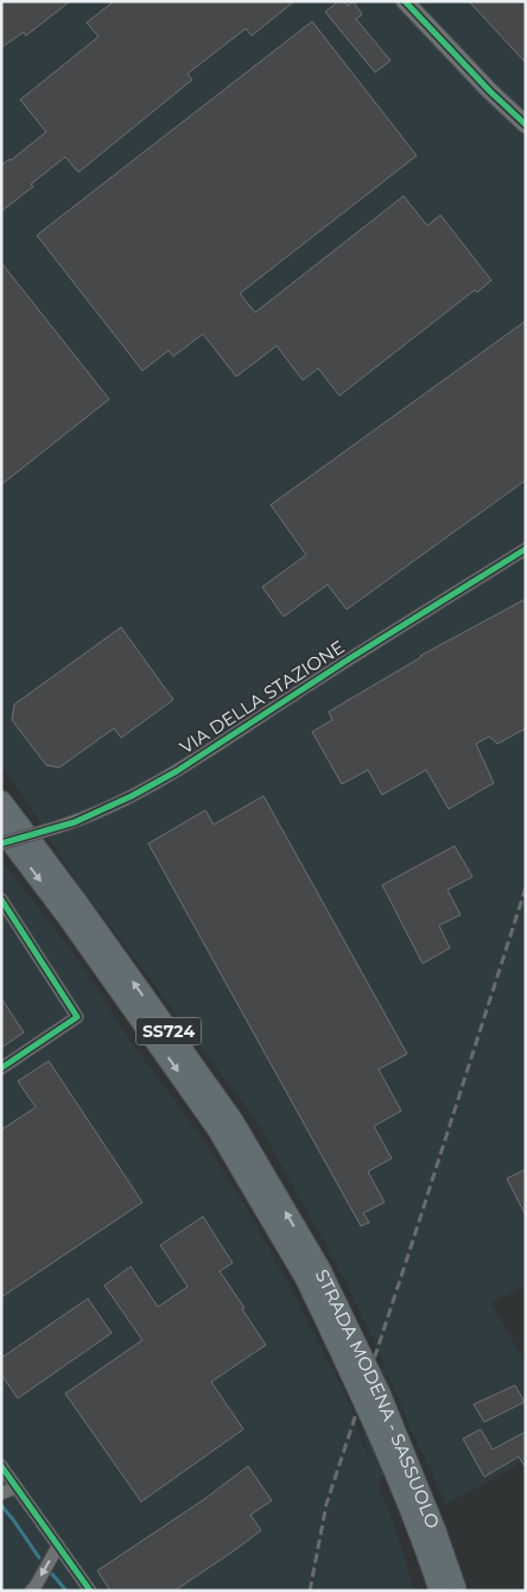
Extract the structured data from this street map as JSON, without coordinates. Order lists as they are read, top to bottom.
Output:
{
  "streets": {
    "highway": ["SS724", "STRADA MODENA - SASSUOLO"],
    "street": ["VIA DELLA STAZIONE"]
  }
}
